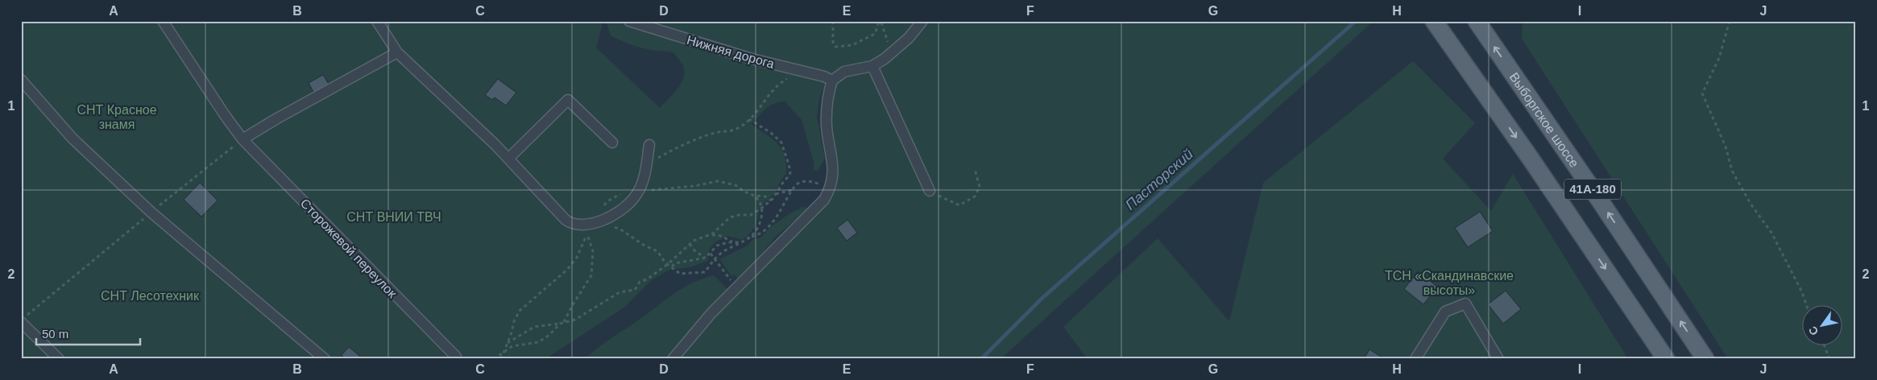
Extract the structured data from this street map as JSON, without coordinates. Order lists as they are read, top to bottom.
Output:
{
  "streets": {
    "main road": ["Выборгское шоссе", "41А-180"],
    "street": ["Нижняя дорога", "Сторожевой переулок"]
  },
  "water": ["Пасторский"],
  "parks": [
    "СНТ Красное знамя",
    "СНТ ВНИИ ТВЧ",
    "ТСН «Скандинавские высоты»",
    "СНТ Лесотехник"
  ],
  "scale_bar": "50 m",
  "north": "bottom left",
  "grid": {
    "columns": [
      "A",
      "B",
      "C",
      "D",
      "E",
      "F",
      "G",
      "H",
      "I",
      "J"
    ],
    "rows": ["1", "2"]
  }
}
